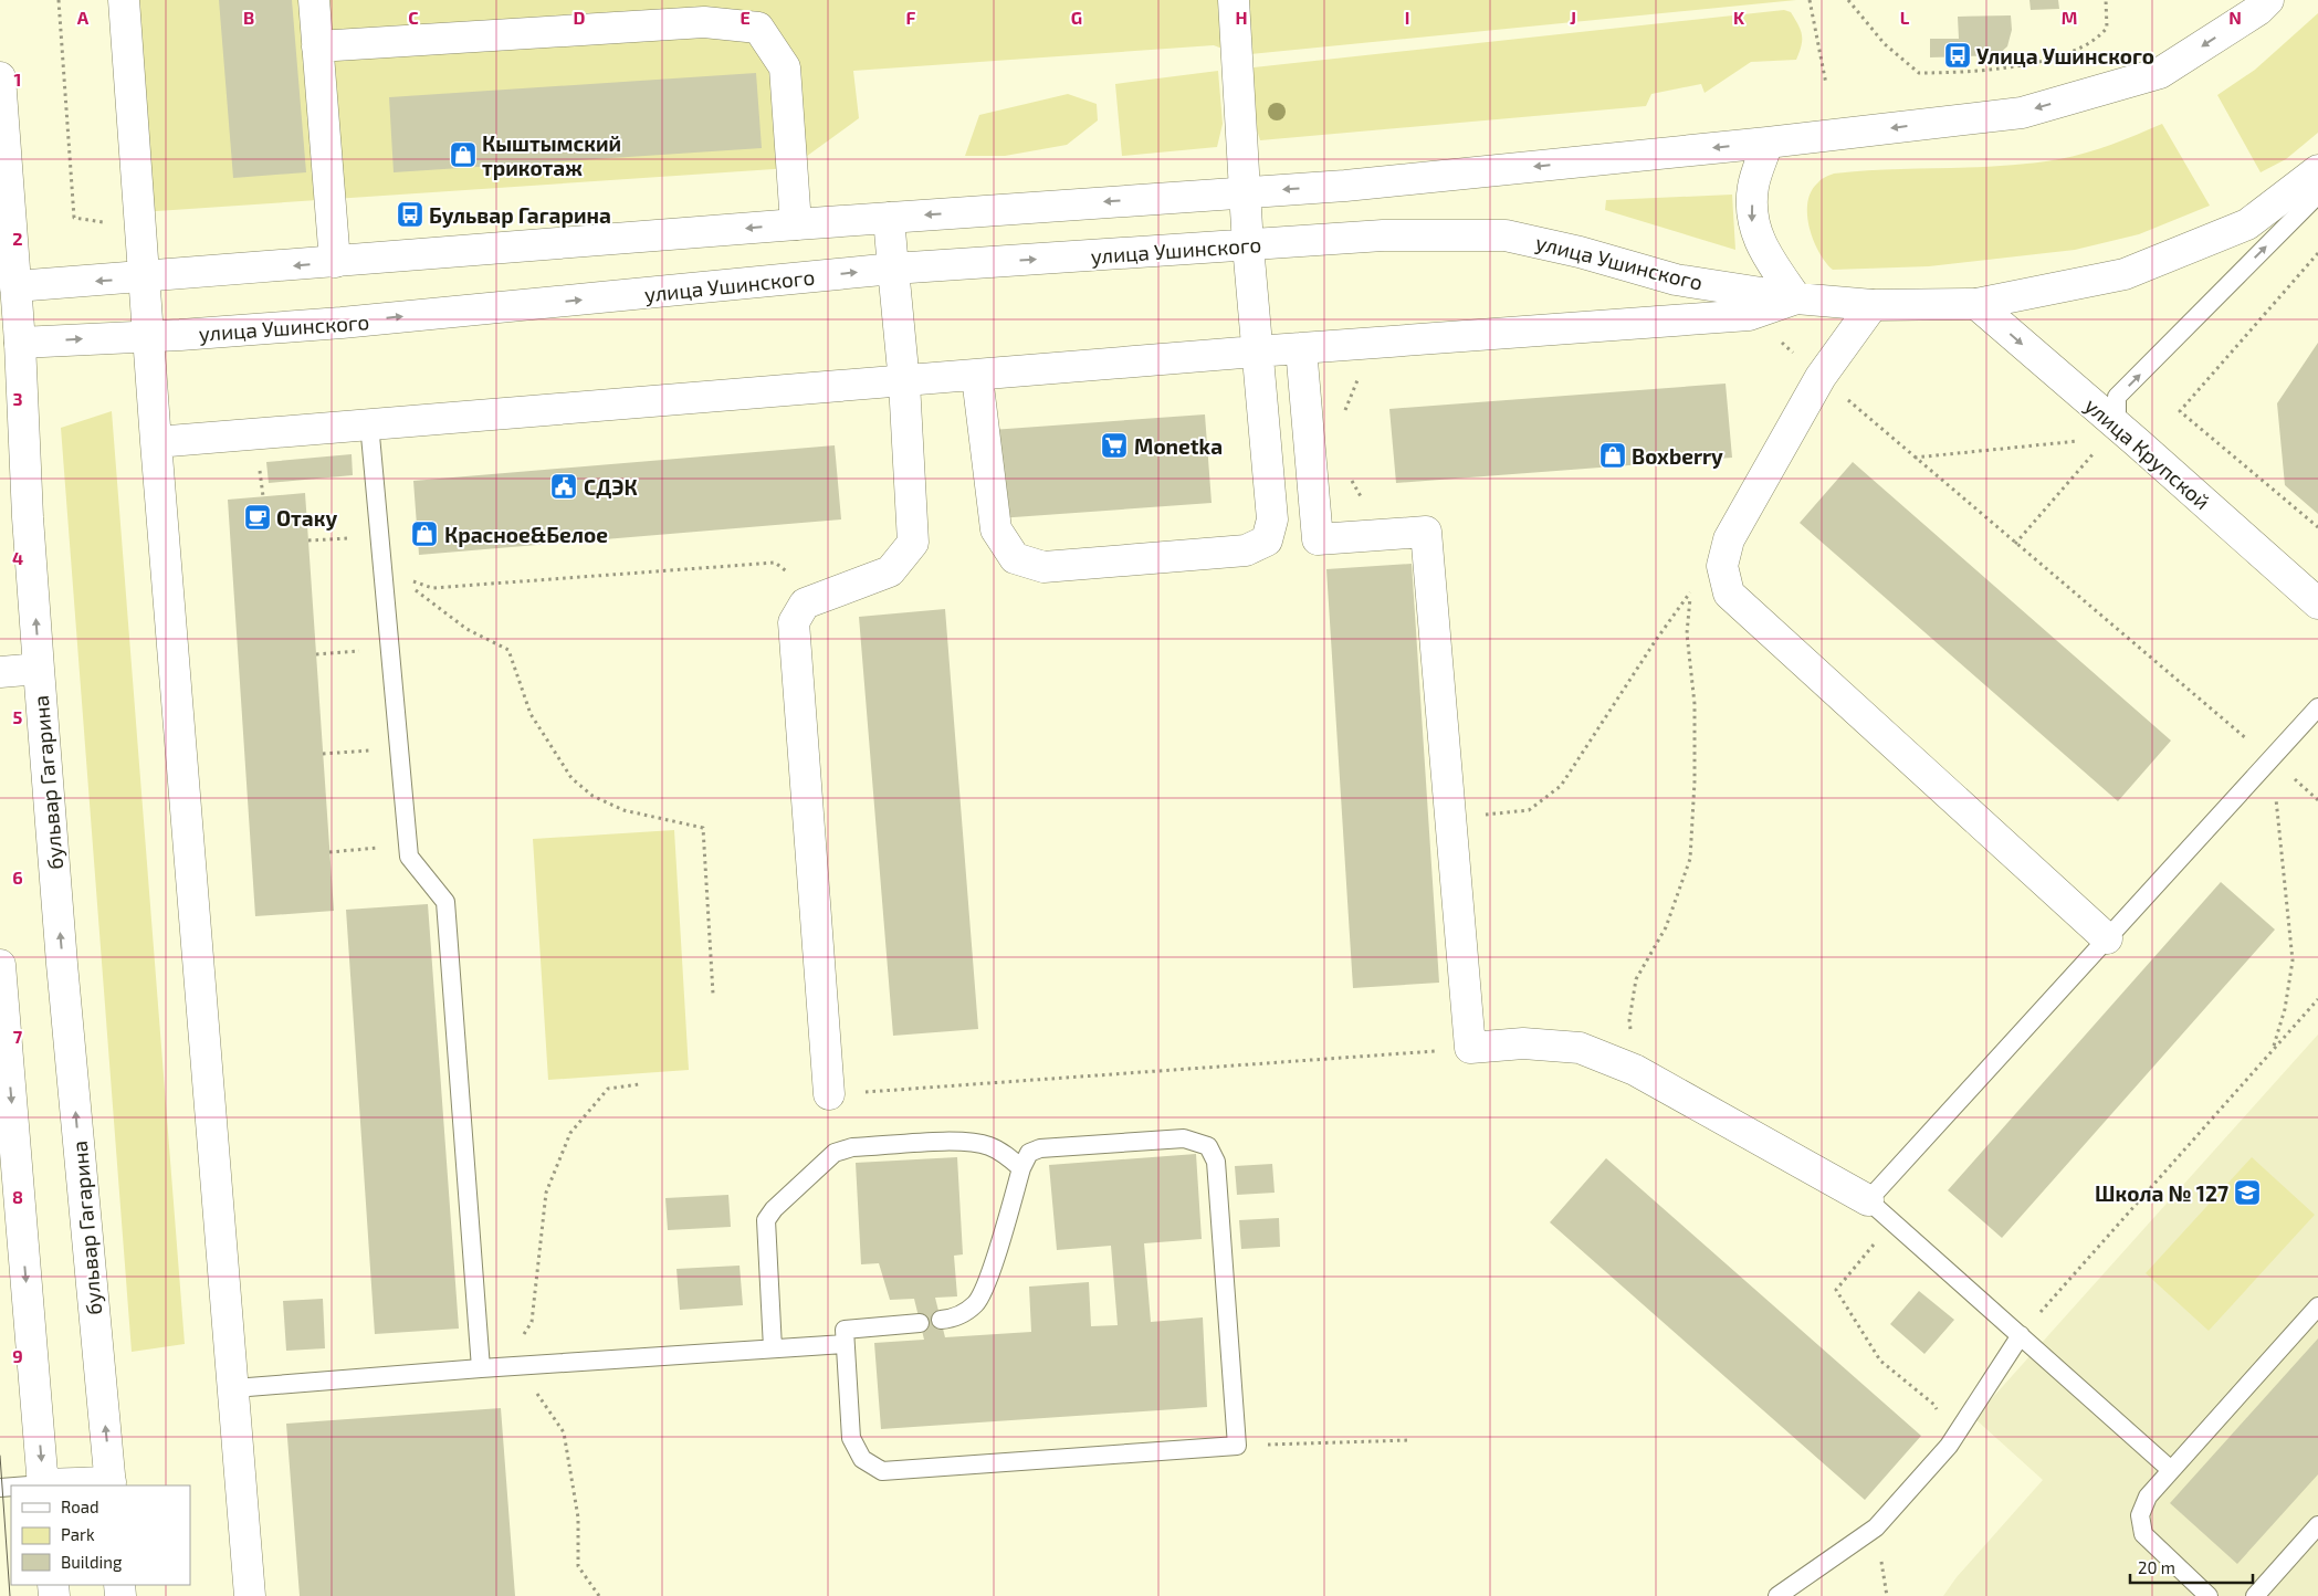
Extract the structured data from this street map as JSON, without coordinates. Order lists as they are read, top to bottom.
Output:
{
  "streets": {
    "street": ["улица Ушинского", "улица Крупской", "бульвар Гагарина"]
  },
  "crossings": [
    ["улица Ушинского", "улица Крупской"],
    ["улица Ушинского", "бульвар Гагарина"]
  ],
  "one_way": ["улица Крупской"],
  "places": {
    "bus stop": ["Улица Ушинского", "Бульвар Гагарина"],
    "shop": ["Кыштымский трикотаж", "Boxberry", "Красное&Белое"],
    "supermarket": ["Monetka"],
    "public building": ["СДЭК"],
    "cafe": ["Отаку"],
    "school or university": ["Школа № 127"]
  },
  "legend": ["Road", "Park", "Building"],
  "scale_bar": "20 m",
  "grid": {
    "columns": [
      "A",
      "B",
      "C",
      "D",
      "E",
      "F",
      "G",
      "H",
      "I",
      "J",
      "K",
      "L",
      "M",
      "N"
    ],
    "rows": [
      "1",
      "2",
      "3",
      "4",
      "5",
      "6",
      "7",
      "8",
      "9"
    ]
  }
}
